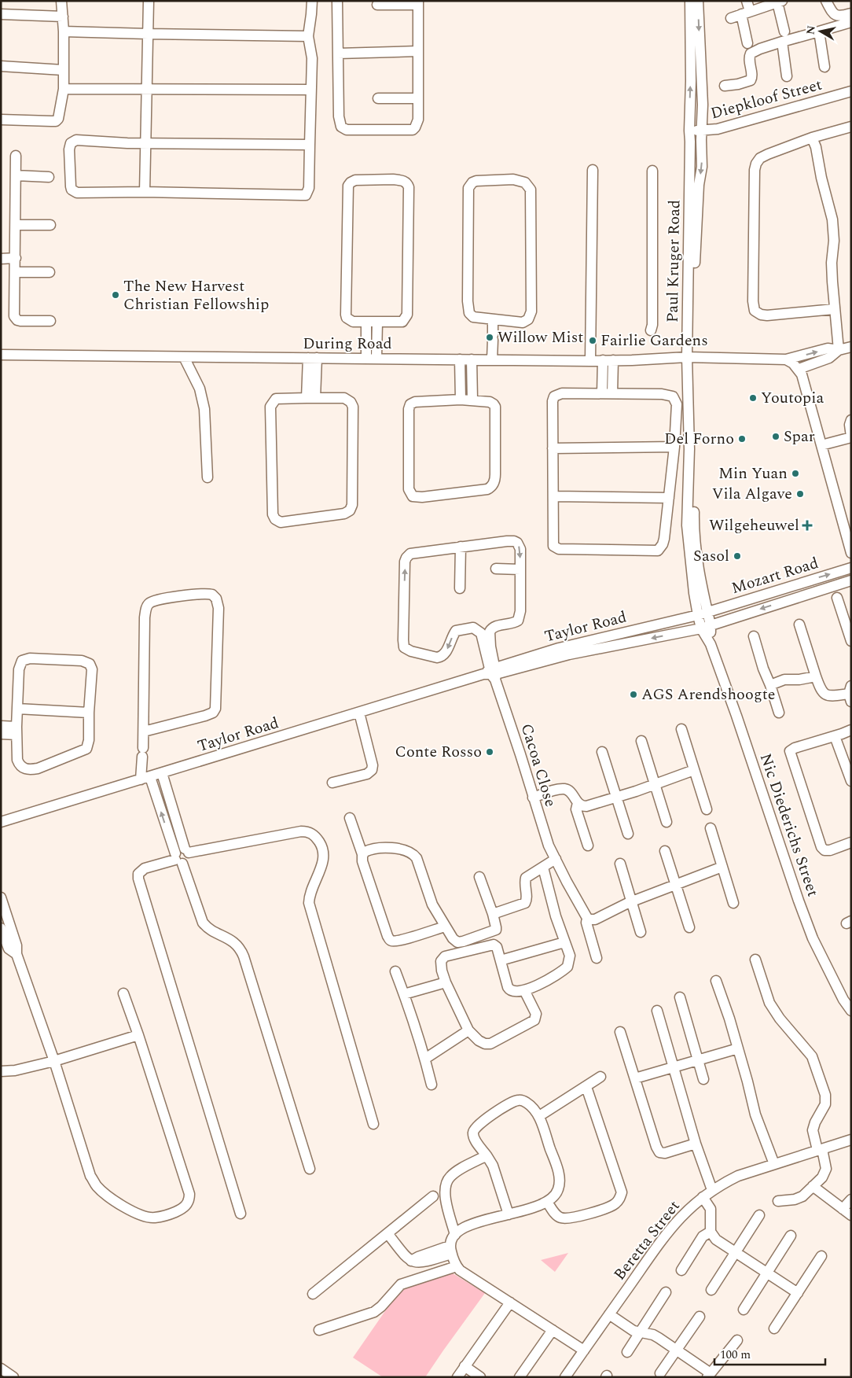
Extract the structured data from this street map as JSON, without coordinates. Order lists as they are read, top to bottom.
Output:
{
  "streets": {
    "street": [
      "Diepkloof Street",
      "Paul Kruger Road",
      "During Road",
      "Mozart Road",
      "Taylor Road",
      "Cacoa Close",
      "Nic Diederichs Street",
      "Beretta Street"
    ]
  },
  "crossings": [
    ["Diepkloof Street", "Paul Kruger Road"],
    ["Paul Kruger Road", "During Road"],
    ["Paul Kruger Road", "Mozart Road"],
    ["Paul Kruger Road", "Taylor Road"],
    ["Paul Kruger Road", "Nic Diederichs Street"],
    ["Mozart Road", "Taylor Road"],
    ["Mozart Road", "Nic Diederichs Street"],
    ["Taylor Road", "Cacoa Close"],
    ["Taylor Road", "Nic Diederichs Street"]
  ],
  "places": {
    "other": [
      "The New Harvest Christian Fellowship",
      "Willow Mist",
      "Fairlie Gardens",
      "Youtopia",
      "Spar",
      "Del Forno",
      "Min Yuan",
      "Vila Algave",
      "Sasol",
      "AGS Arendshoogte",
      "Conte Rosso"
    ],
    "health": ["Wilgeheuwel"]
  },
  "scale_bar": "100 m",
  "north": "left"
}
